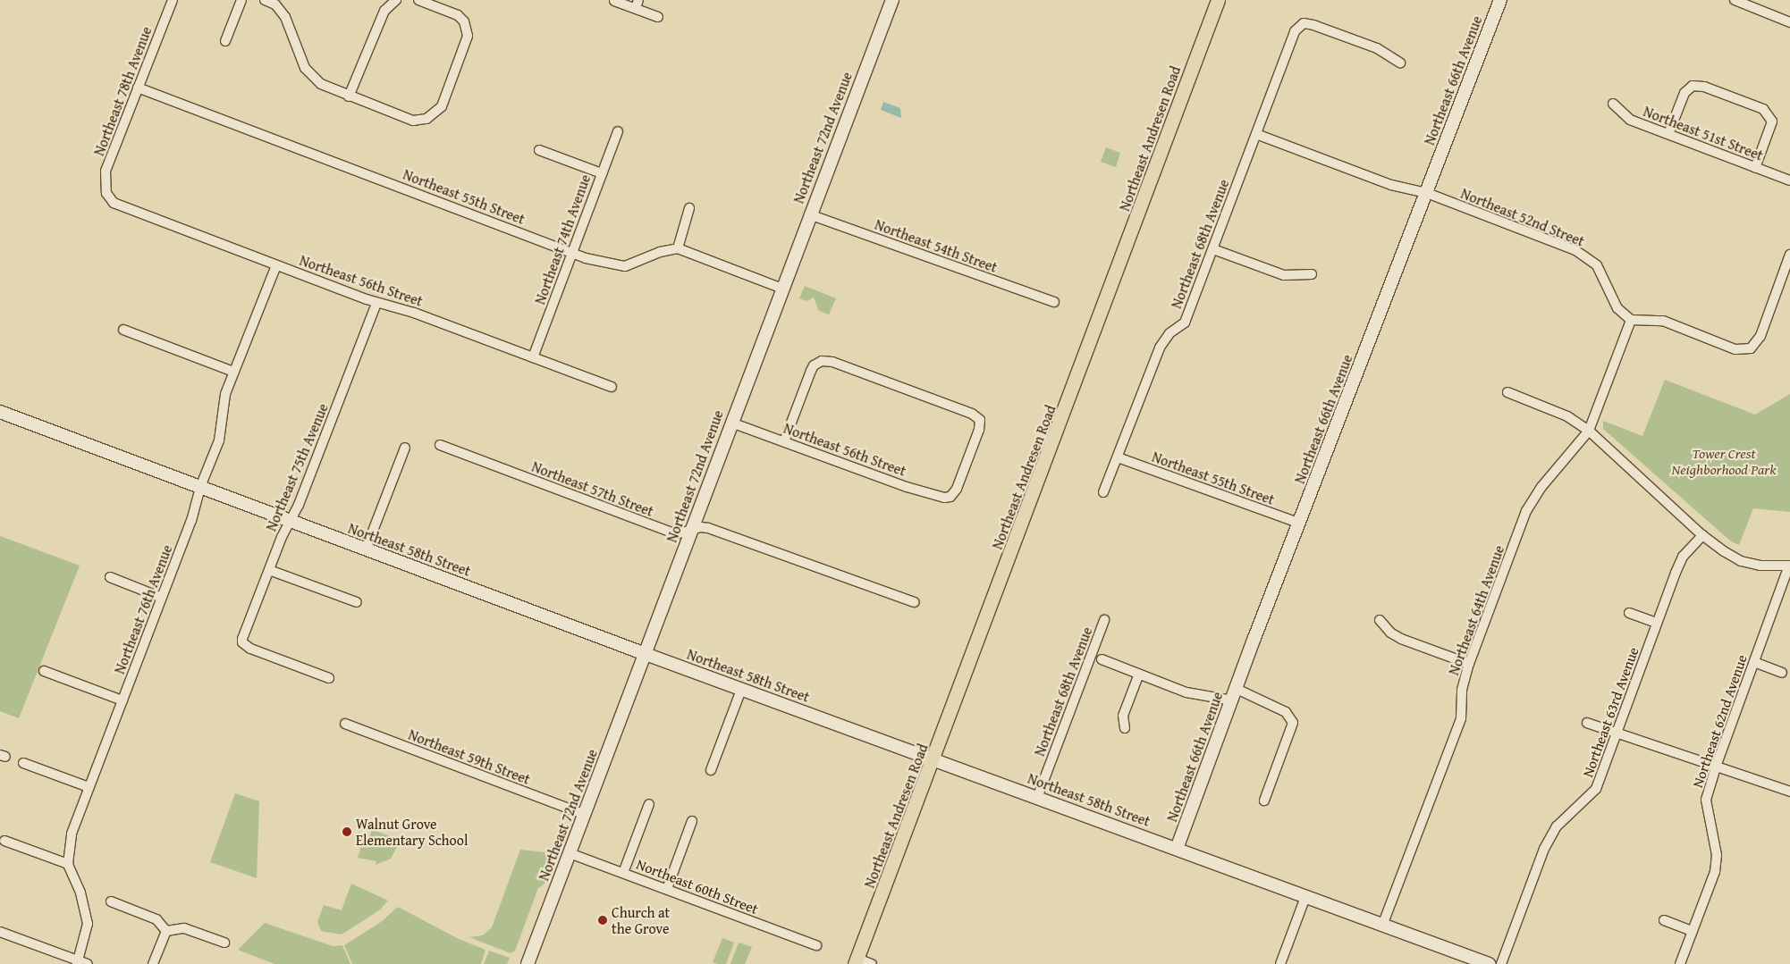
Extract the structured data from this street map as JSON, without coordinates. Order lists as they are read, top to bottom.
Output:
{
  "streets": {
    "main road": ["Northeast Andresen Road"],
    "street": [
      "Northeast 66th Avenue",
      "Northeast 78th Avenue",
      "Northeast 51st Street",
      "Northeast 72nd Avenue",
      "Northeast 55th Street",
      "Northeast 52nd Street",
      "Northeast 74th Avenue",
      "Northeast 68th Avenue",
      "Northeast 54th Street",
      "Northeast 56th Street",
      "Northeast 75th Avenue",
      "Northeast 57th Street",
      "Northeast 58th Street",
      "Northeast 76th Avenue",
      "Northeast 64th Avenue",
      "Northeast 63rd Avenue",
      "Northeast 62nd Avenue",
      "Northeast 59th Street",
      "Northeast 60th Street"
    ]
  },
  "crossings": [
    ["Northeast 66th Avenue", "Northeast 55th Street"],
    ["Northeast 66th Avenue", "Northeast 52nd Street"],
    ["Northeast 66th Avenue", "Northeast 58th Street"],
    ["Northeast 78th Avenue", "Northeast 55th Street"],
    ["Northeast 78th Avenue", "Northeast 56th Street"],
    ["Northeast 72nd Avenue", "Northeast 54th Street"],
    ["Northeast 72nd Avenue", "Northeast 56th Street"],
    ["Northeast 72nd Avenue", "Northeast 57th Street"],
    ["Northeast 72nd Avenue", "Northeast 58th Street"],
    ["Northeast 72nd Avenue", "Northeast 59th Street"],
    ["Northeast 72nd Avenue", "Northeast 60th Street"],
    ["Northeast Andresen Road", "Northeast 58th Street"],
    ["Northeast 55th Street", "Northeast 74th Avenue"],
    ["Northeast 55th Street", "Northeast 68th Avenue"],
    ["Northeast 52nd Street", "Northeast 68th Avenue"],
    ["Northeast 52nd Street", "Northeast 64th Avenue"],
    ["Northeast 74th Avenue", "Northeast 56th Street"],
    ["Northeast 68th Avenue", "Northeast 58th Street"],
    ["Northeast 56th Street", "Northeast 75th Avenue"],
    ["Northeast 56th Street", "Northeast 76th Avenue"],
    ["Northeast 75th Avenue", "Northeast 58th Street"],
    ["Northeast 58th Street", "Northeast 76th Avenue"],
    ["Northeast 58th Street", "Northeast 64th Avenue"]
  ],
  "parks": ["Tower Crest Neighborhood Park"],
  "places": ["Walnut Grove Elementary School", "Church at the Grove"]
}
